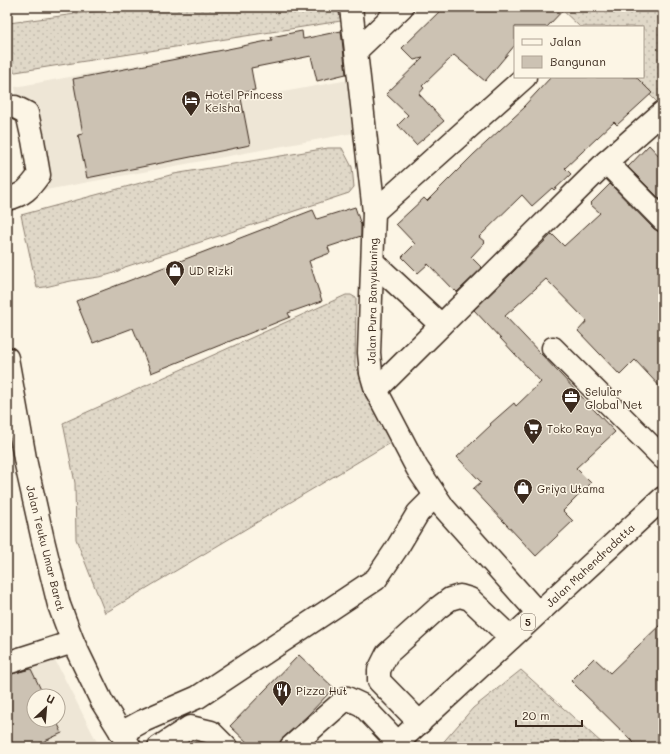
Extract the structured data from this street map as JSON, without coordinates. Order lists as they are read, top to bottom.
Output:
{
  "streets": {
    "main road": [
      "Jalan Pura Banyukuning",
      "Jalan Teuku Umar Barat",
      "Jalan Mahendradatta",
      "5"
    ]
  },
  "crossings": [
    ["Jalan Pura Banyukuning", "Jalan Mahendradatta"]
  ],
  "places": {
    "hotel": ["Hotel Princess Keisha"],
    "shop": ["UD Rizki", "Griya Utama"],
    "office": ["Selular Global Net"],
    "supermarket": ["Toko Raya"],
    "restaurant": ["Pizza Hut"]
  },
  "legend": ["Jalan", "Bangunan"],
  "scale_bar": "20 m",
  "north": "top right"
}
